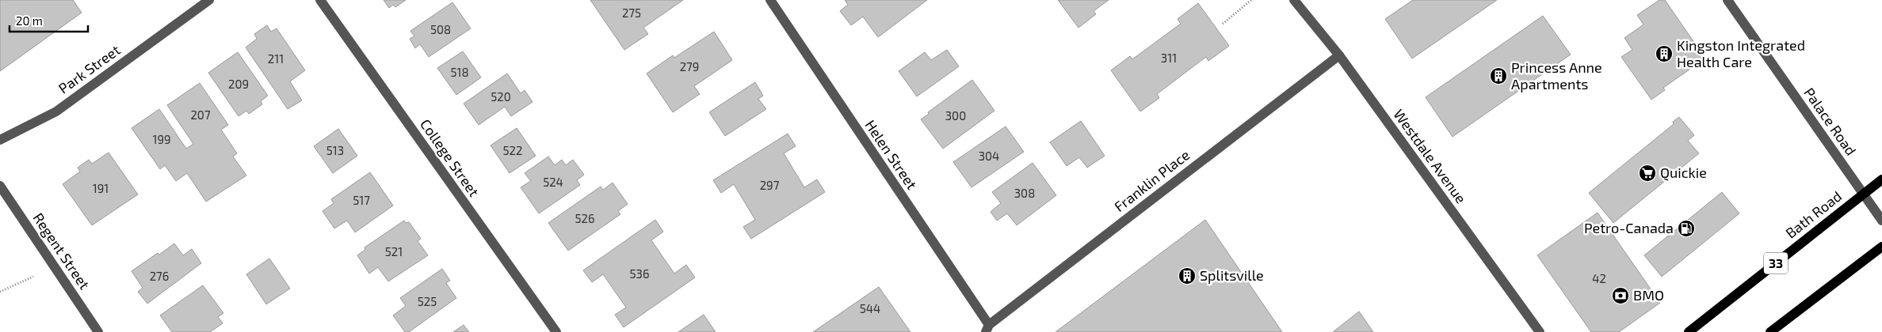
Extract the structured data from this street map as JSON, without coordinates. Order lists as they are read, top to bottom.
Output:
{
  "streets": {
    "main road": ["Bath Road", "33"],
    "street": [
      "Park Street",
      "Palace Road",
      "Helen Street",
      "Westdale Avenue",
      "College Street",
      "Franklin Place",
      "Regent Street"
    ]
  },
  "crossings": [
    ["Palace Road", "Bath Road"],
    ["Helen Street", "Franklin Place"],
    ["Westdale Avenue", "Franklin Place"]
  ],
  "places": {
    "building": ["Kingston Integrated Health Care", "Princess Anne Apartments", "Splitsville"],
    "supermarket": ["Quickie"],
    "fuel station": ["Petro-Canada"],
    "bank": ["BMO"]
  },
  "house_numbers": [
    "275",
    "508",
    "311",
    "211",
    "279",
    "518",
    "209",
    "520",
    "207",
    "300",
    "199",
    "513",
    "522",
    "304",
    "524",
    "297",
    "191",
    "308",
    "517",
    "526",
    "521",
    "536",
    "276",
    "42",
    "525",
    "544"
  ],
  "scale_bar": "20 m"
}
